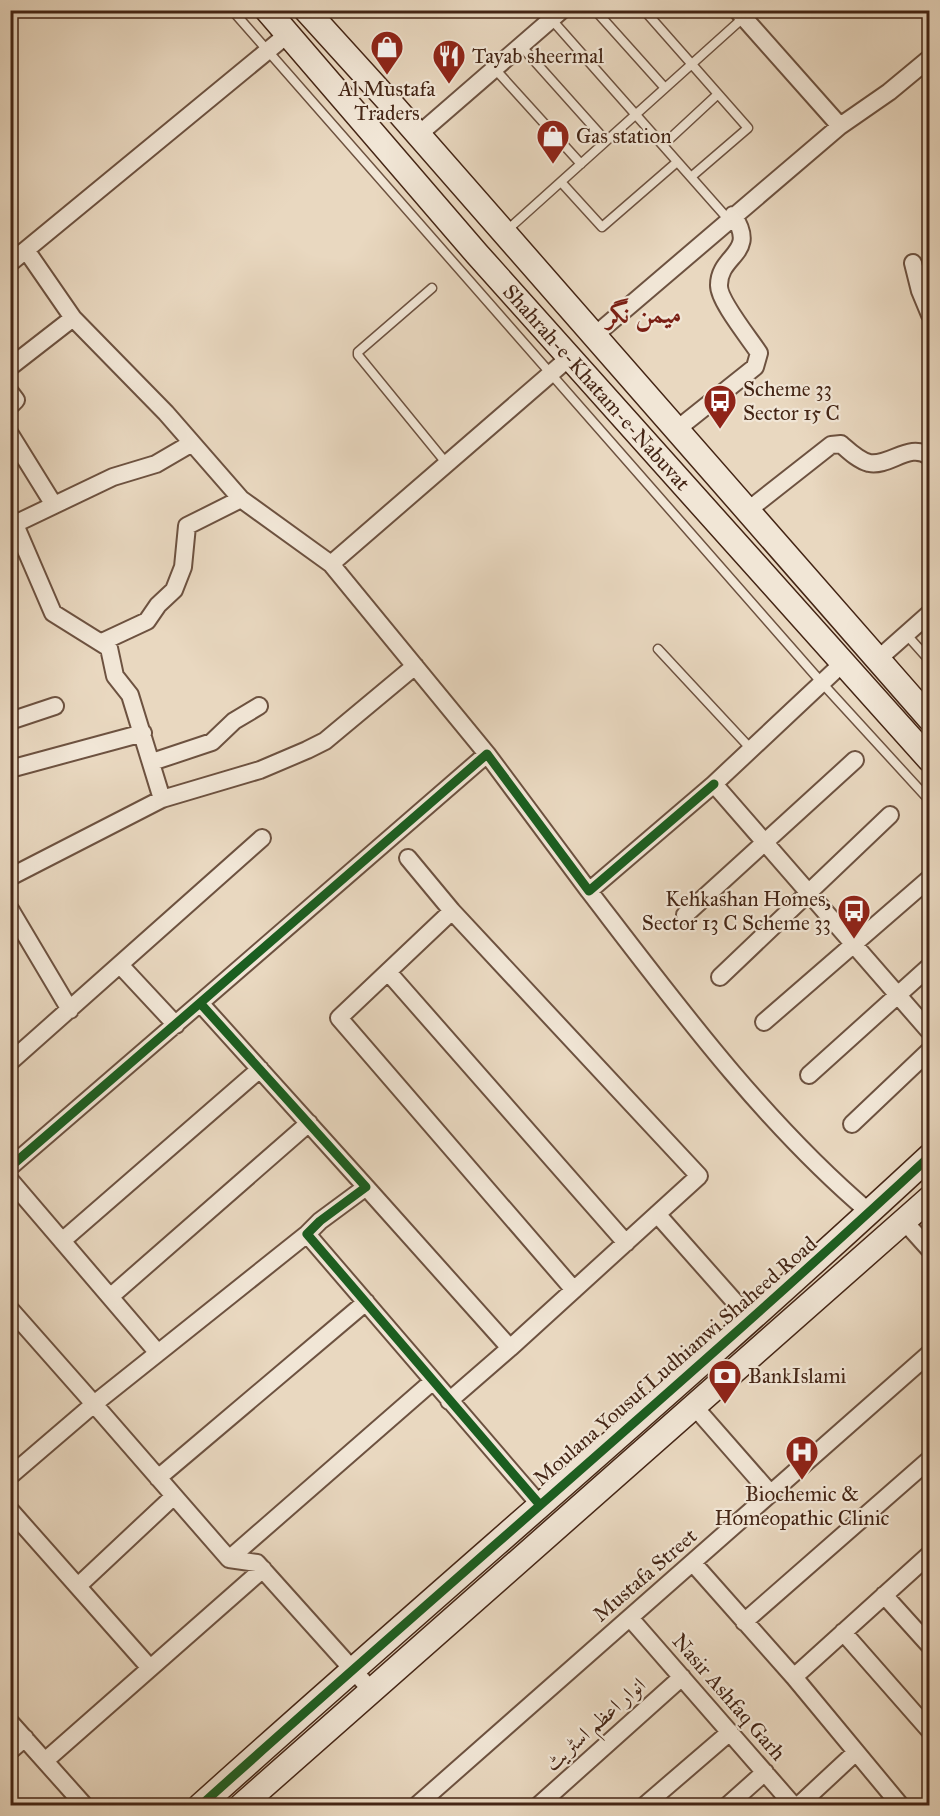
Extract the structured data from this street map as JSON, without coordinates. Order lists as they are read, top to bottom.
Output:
{
  "streets": {
    "main road": ["Shahrah-e-Khatam-e-Nabuvat", "Moulana Yousuf Ludhianwi Shaheed Road"],
    "street": ["Mustafa Street", "Nasir Ashfaq Garh", "انوار اعظم اسٹریٹ"]
  },
  "crossings": [
    ["Mustafa Street", "Nasir Ashfaq Garh"],
    ["Nasir Ashfaq Garh", "انوار اعظم اسٹریٹ"]
  ],
  "districts": ["میمن نگر"],
  "places": {
    "shop": ["Al Mustafa Traders", "Gas station"],
    "restaurant": ["Tayab sheermal"],
    "bus stop": ["Scheme 33 Sector 15 C", "Kehkashan Homes, Sector 13 C Scheme 33"],
    "bank": ["BankIslami"],
    "hospital": ["Biochemic & Homeopathic Clinic"]
  }
}
